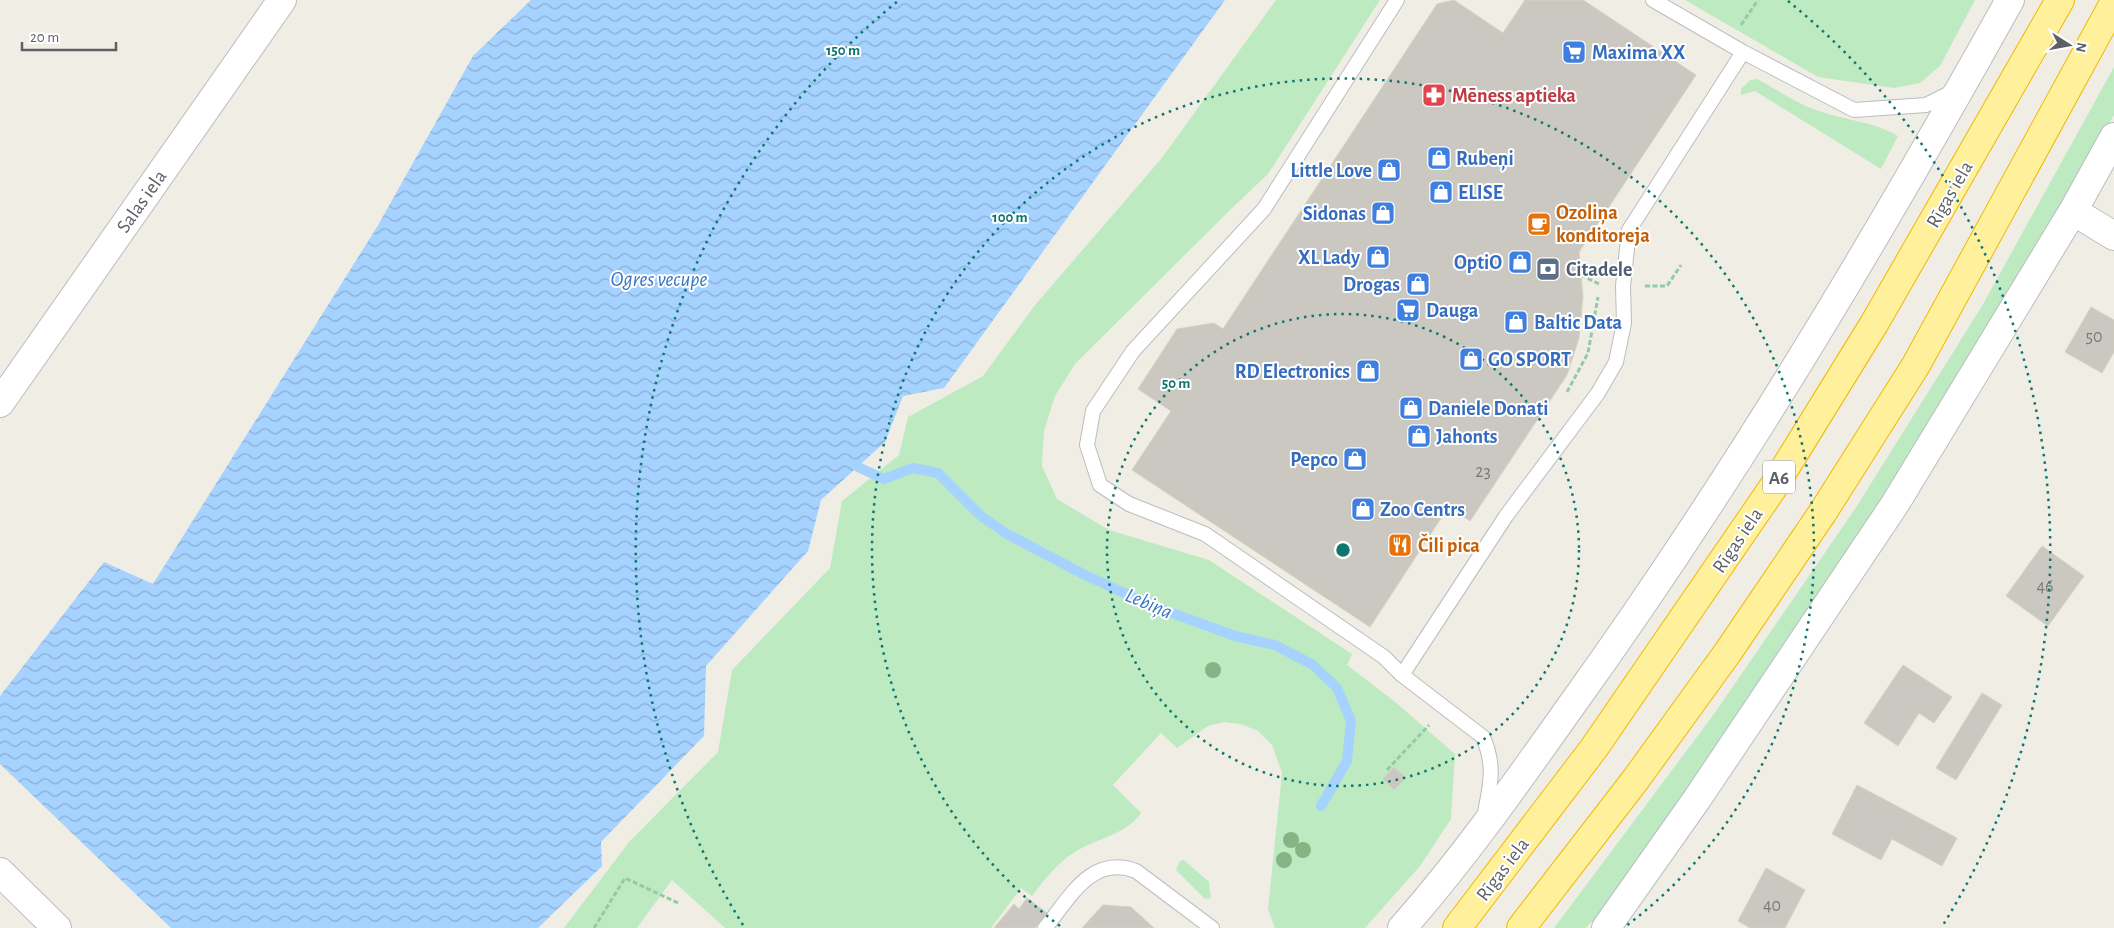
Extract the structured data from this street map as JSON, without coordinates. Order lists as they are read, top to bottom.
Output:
{
  "streets": {
    "highway": ["Rīgas iela", "A6"],
    "street": ["Salas iela"]
  },
  "water": ["Ogres vecupe", "Lebiņa"],
  "places": {
    "supermarket": ["Maxima XX", "Dauga"],
    "pharmacy": ["Mēness aptieka"],
    "shop": [
      "Rubeņi",
      "Little Love",
      "ELISE",
      "Sidonas",
      "XL Lady",
      "OptiO",
      "Drogas",
      "Baltic Data",
      "GO SPORT",
      "RD Electronics",
      "Daniele Donati",
      "Jahonts",
      "Pepco",
      "Zoo Centrs"
    ],
    "cafe": ["Ozoliņa konditoreja"],
    "bank": ["Citadele"],
    "restaurant": ["Čili pica"]
  },
  "house_numbers": [
    "50",
    "23",
    "46",
    "40"
  ],
  "scale_bar": "20 m",
  "north": "right",
  "rings": ["150 m", "100 m", "50 m"]
}
